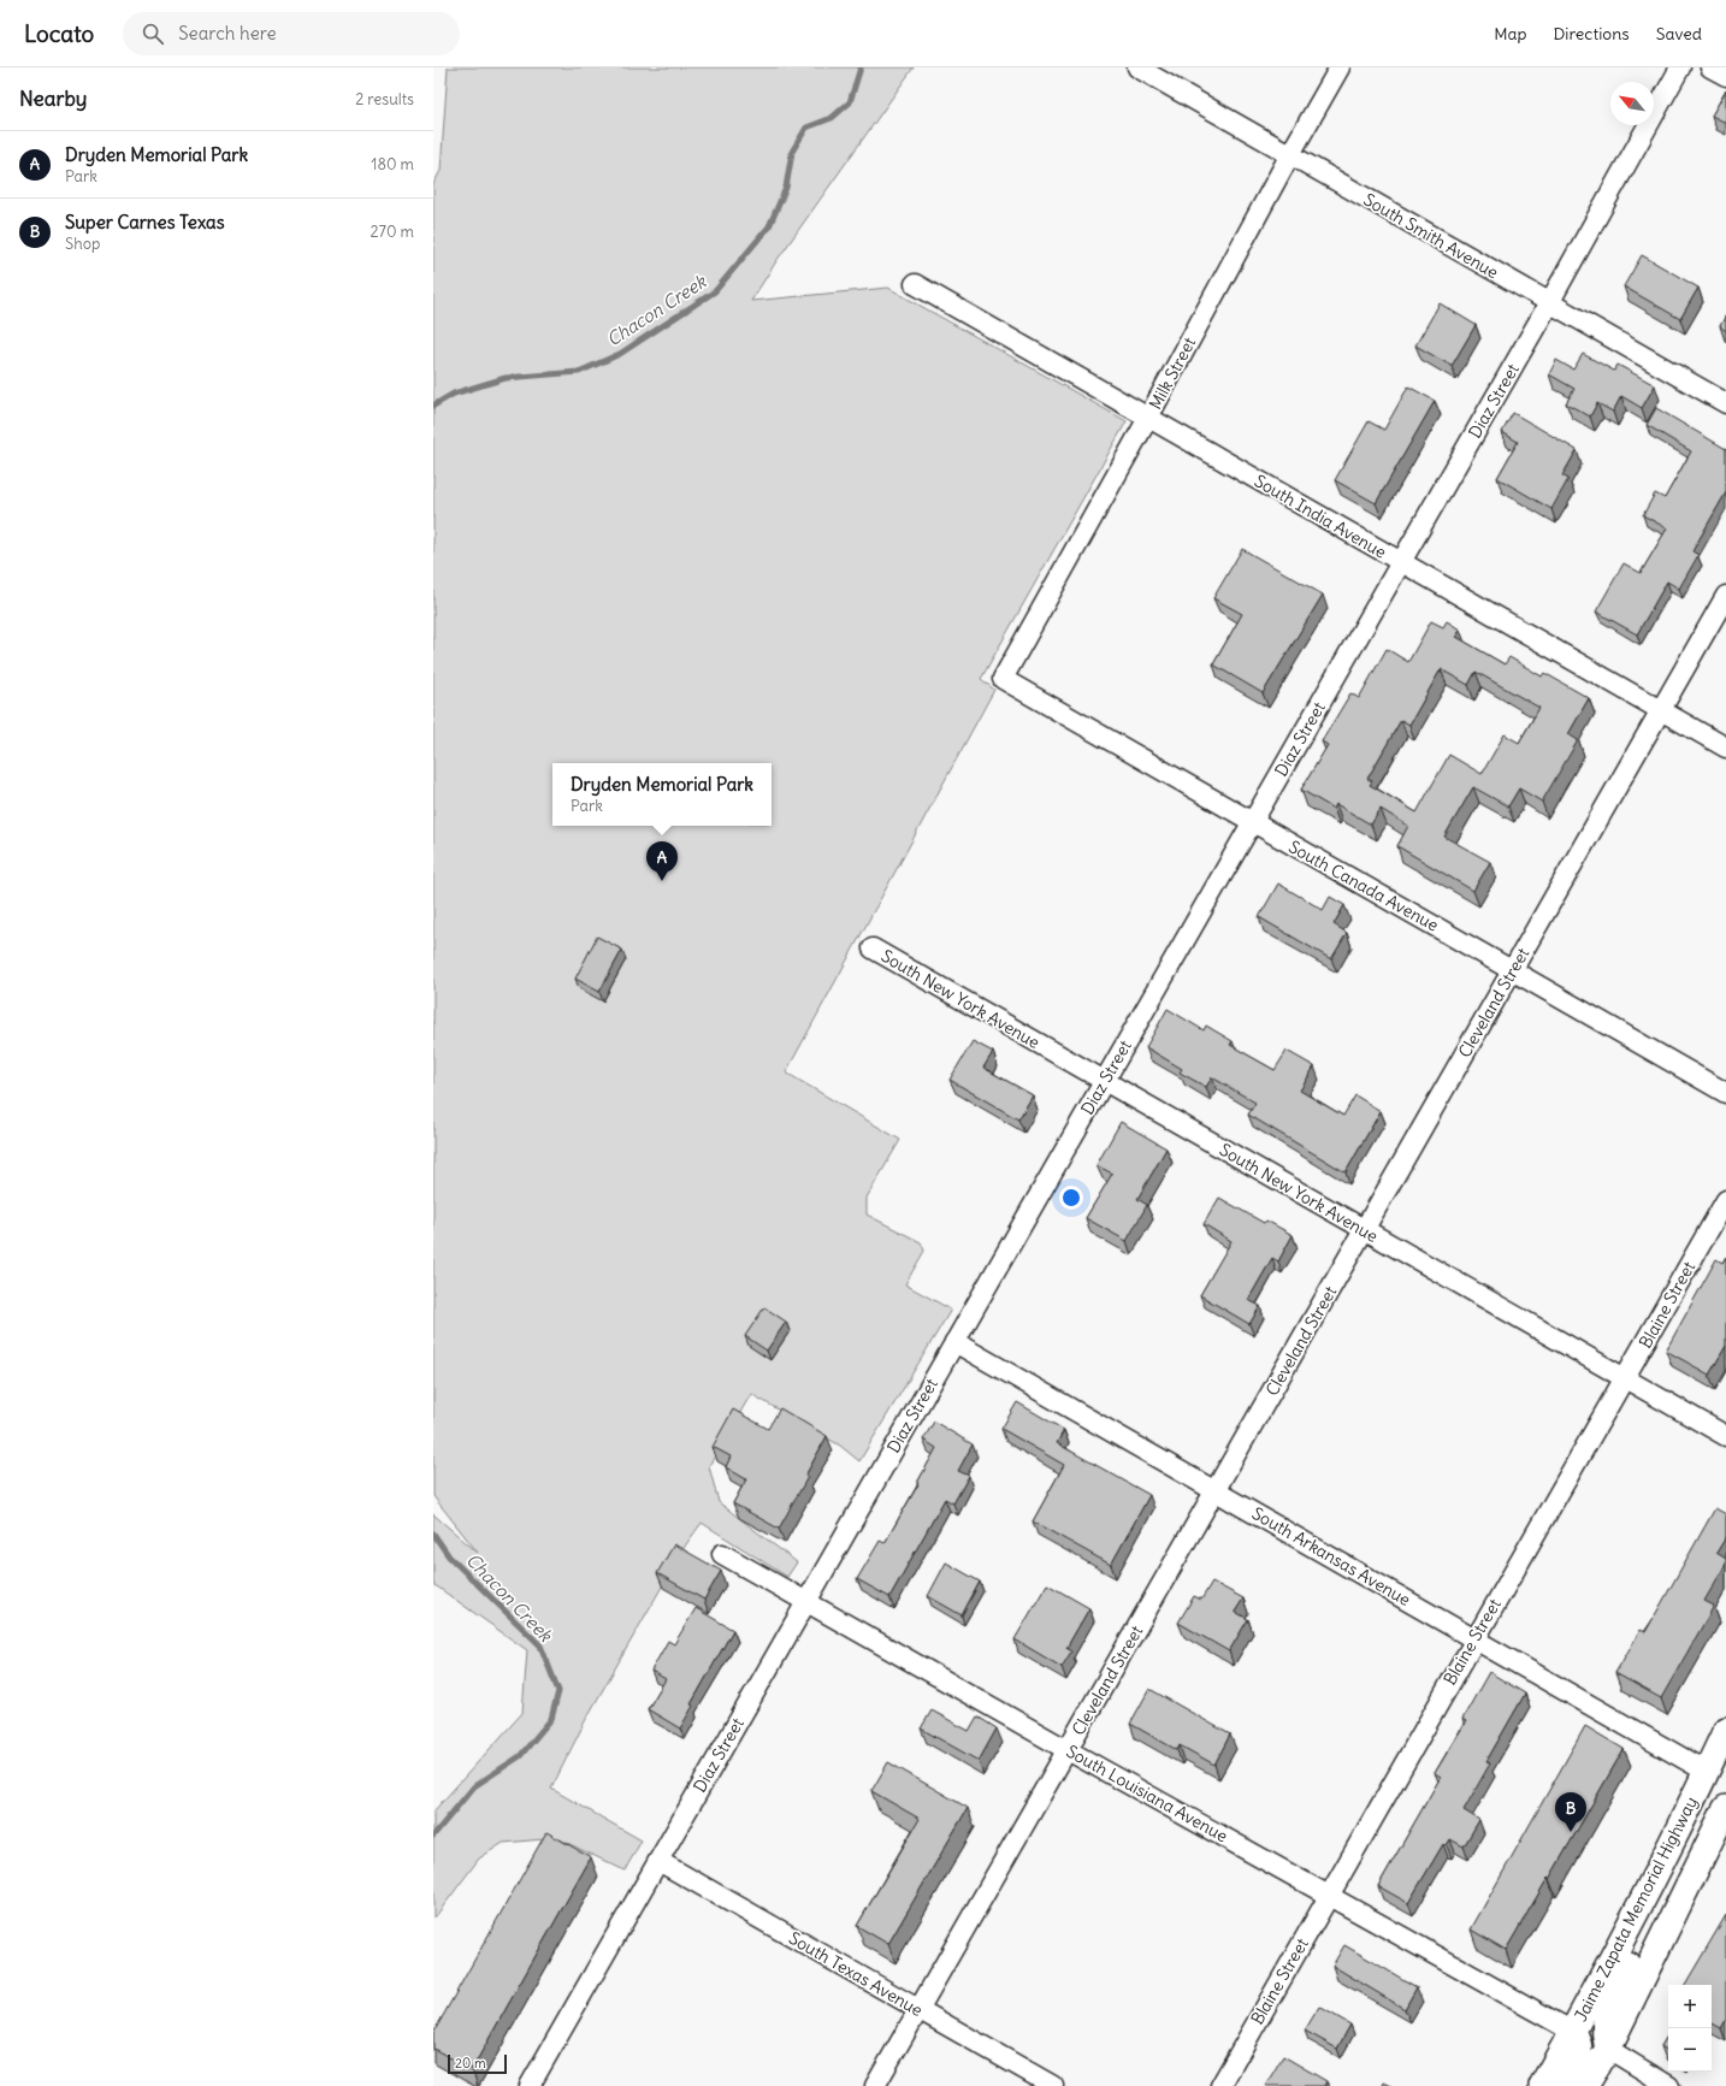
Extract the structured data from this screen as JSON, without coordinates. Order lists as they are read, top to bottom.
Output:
{
  "streets": {
    "main road": ["Jaime Zapata Memorial Highway"],
    "street": [
      "South Smith Avenue",
      "Milk Street",
      "Diaz Street",
      "South India Avenue",
      "South Canada Avenue",
      "South New York Avenue",
      "Cleveland Street",
      "Blaine Street",
      "South Arkansas Avenue",
      "South Louisiana Avenue",
      "South Texas Avenue"
    ]
  },
  "crossings": [
    ["South Smith Avenue", "Milk Street"],
    ["South Smith Avenue", "Diaz Street"],
    ["Milk Street", "South India Avenue"],
    ["Milk Street", "South Canada Avenue"],
    ["Diaz Street", "South India Avenue"],
    ["Diaz Street", "South Canada Avenue"],
    ["Diaz Street", "South New York Avenue"],
    ["Diaz Street", "South Arkansas Avenue"],
    ["Diaz Street", "South Louisiana Avenue"],
    ["Diaz Street", "South Texas Avenue"],
    ["South India Avenue", "Cleveland Street"],
    ["South Canada Avenue", "Cleveland Street"],
    ["South New York Avenue", "Cleveland Street"],
    ["South New York Avenue", "Blaine Street"],
    ["Cleveland Street", "South Arkansas Avenue"],
    ["Cleveland Street", "South Louisiana Avenue"],
    ["Cleveland Street", "South Texas Avenue"],
    ["Blaine Street", "South Arkansas Avenue"],
    ["Blaine Street", "South Louisiana Avenue"],
    ["South Arkansas Avenue", "Jaime Zapata Memorial Highway"],
    ["South Louisiana Avenue", "Jaime Zapata Memorial Highway"]
  ],
  "water": ["Chacon Creek"],
  "scale_bar": "20 m",
  "north": "top left",
  "page": {
    "header": "Locato",
    "search": "Search here",
    "nav": ["Map", "Directions", "Saved"],
    "heading": ["Nearby", "2 results"],
    "list": [
      {
        "mark": "A",
        "name": "Dryden Memorial Park",
        "note": "Park",
        "value": "180 m"
      },
      {
        "mark": "B",
        "name": "Super Carnes Texas",
        "note": "Shop",
        "value": "270 m"
      }
    ],
    "popup": ["Dryden Memorial Park", "Park"],
    "pins": ["A", "B"],
    "map_buttons": ["+", "−"],
    "scale": "20 m"
  }
}
